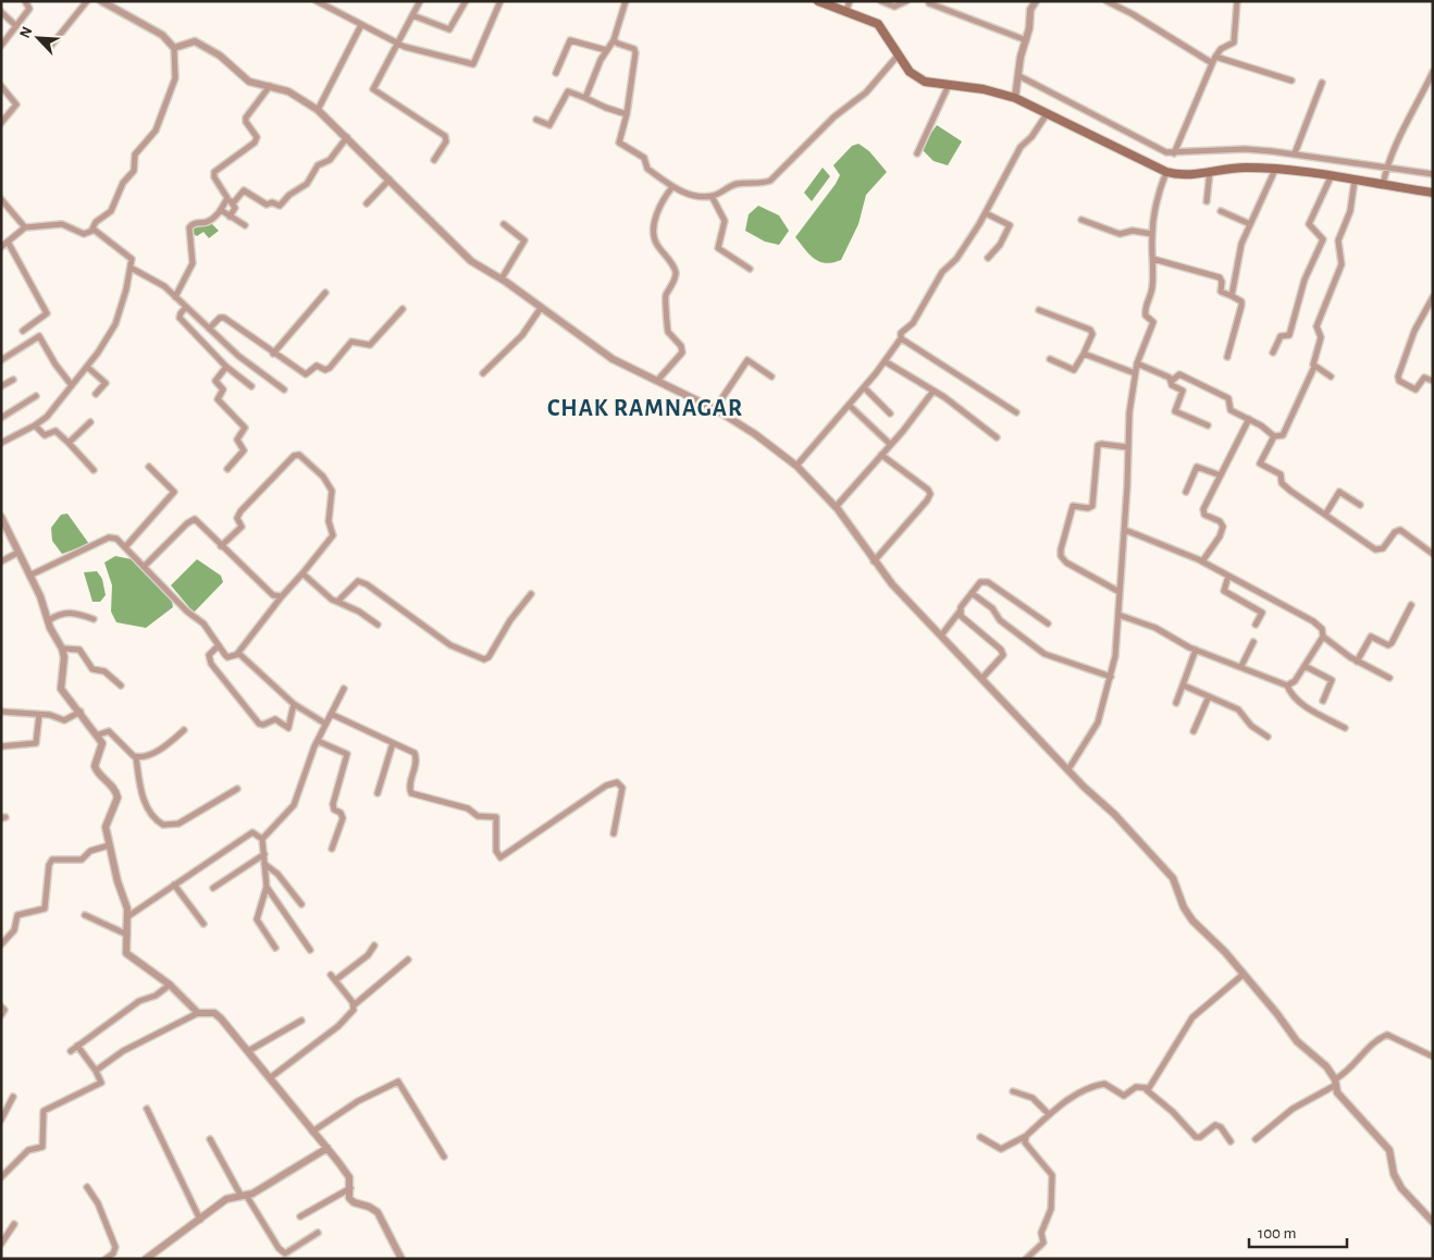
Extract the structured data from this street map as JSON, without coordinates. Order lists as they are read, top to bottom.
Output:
{
  "districts": ["CHAK RAMNAGAR"],
  "scale_bar": "100 m",
  "north": "top left"
}
